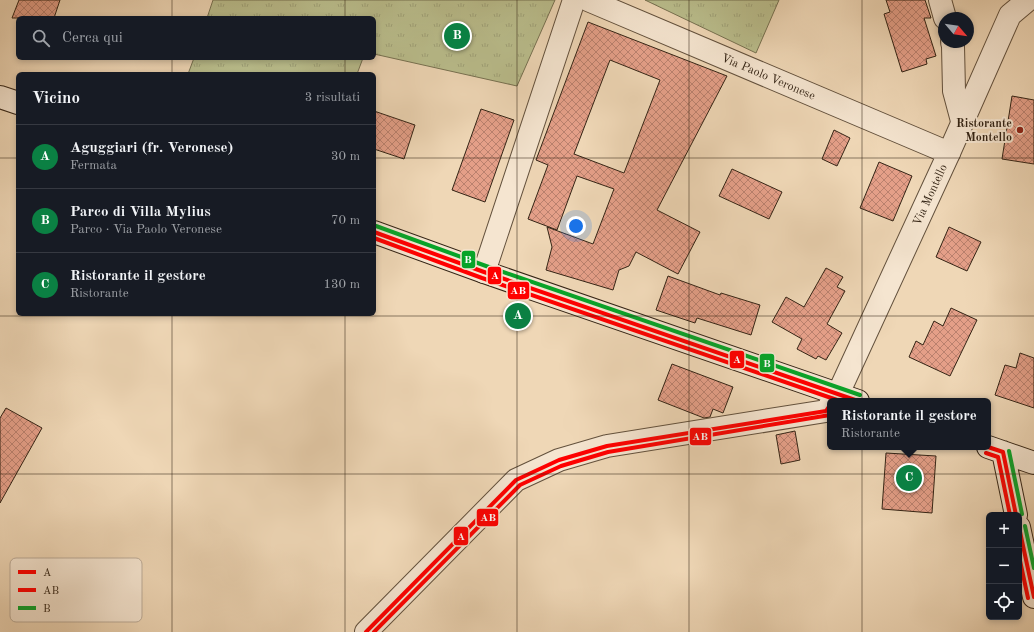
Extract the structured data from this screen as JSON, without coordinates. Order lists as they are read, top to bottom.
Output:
{
  "streets": {
    "street": ["Via Paolo Veronese", "Via Montello"]
  },
  "crossings": [
    ["Via Paolo Veronese", "Via Montello"]
  ],
  "places": ["Ristorante Montello"],
  "lines": ["transit line B", "transit line A", "transit line AB"],
  "legend": ["A", "AB", "B"],
  "north": "bottom right",
  "page": {
    "search": "Cerca qui",
    "pins": ["B", "A", "C"],
    "heading": ["Vicino", "3 risultati"],
    "list": [
      {
        "mark": "A",
        "name": "Aguggiari (fr. Veronese)",
        "note": "Fermata",
        "value": "30 m"
      },
      {
        "mark": "B",
        "name": "Parco di Villa Mylius",
        "note": "Parco · Via Paolo Veronese",
        "value": "70 m"
      },
      {
        "mark": "C",
        "name": "Ristorante il gestore",
        "note": "Ristorante",
        "value": "130 m"
      }
    ],
    "popup": ["Ristorante il gestore", "Ristorante"],
    "map_buttons": ["+", "−"]
  }
}
